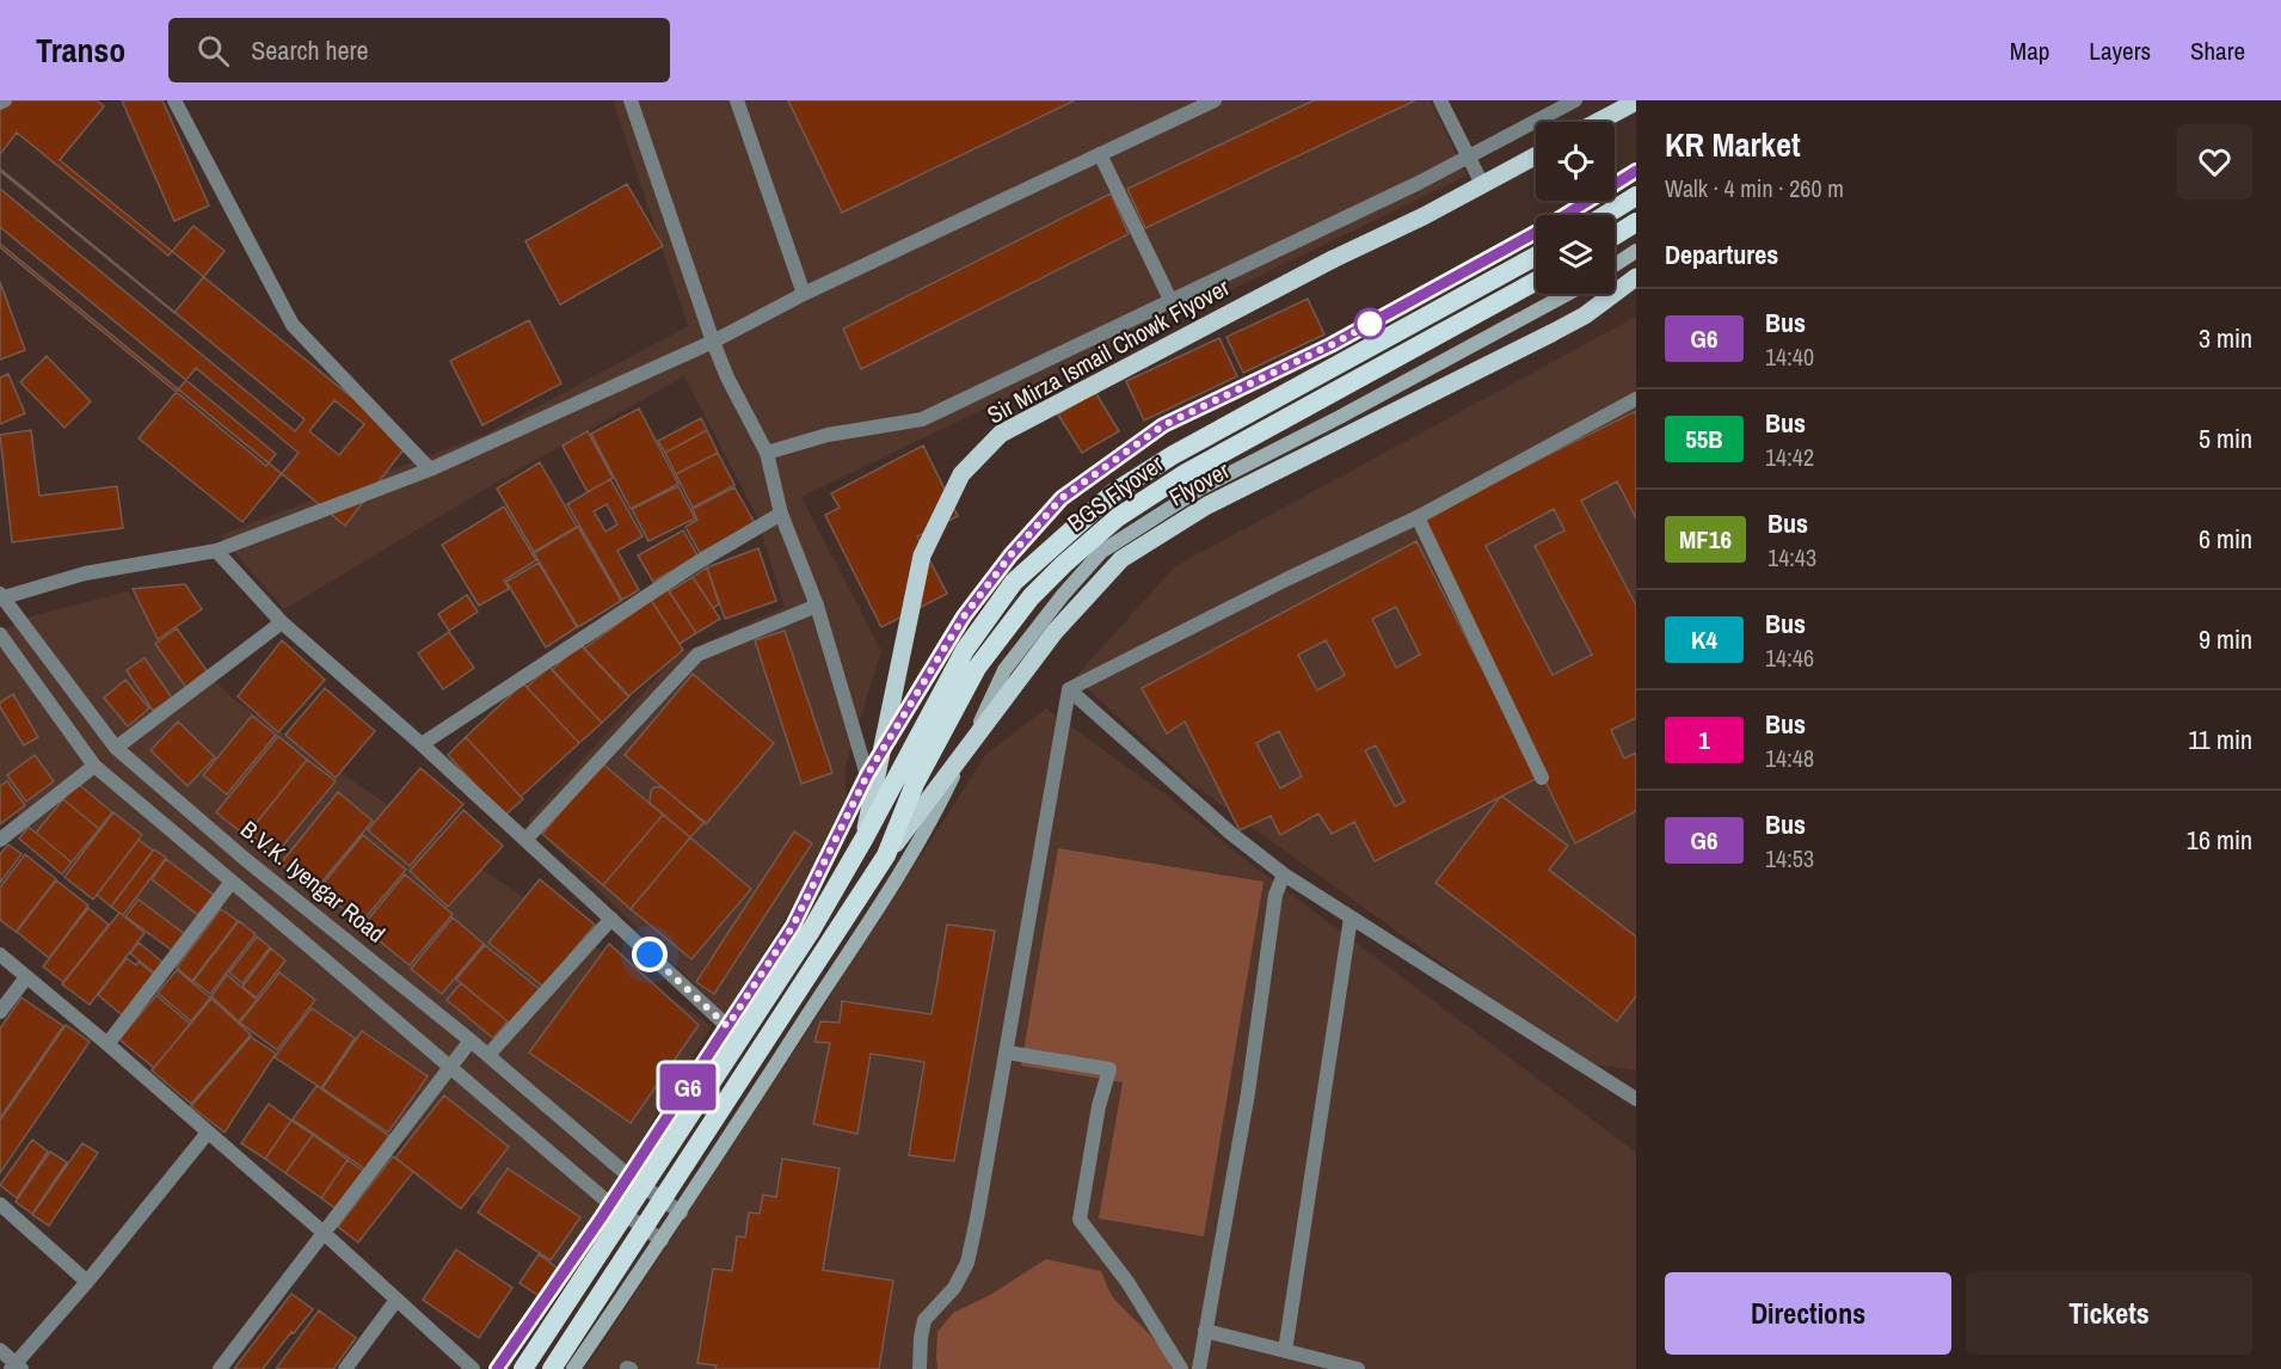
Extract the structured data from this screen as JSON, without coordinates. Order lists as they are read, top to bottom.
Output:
{
  "streets": {
    "highway": ["BGS Flyover"],
    "main road": ["Sir Mirza Ismail Chowk Flyover", "Flyover"],
    "street": ["B.V.K. Iyengar Road"]
  },
  "crossings": [
    ["Sir Mirza Ismail Chowk Flyover", "BGS Flyover"],
    ["Flyover", "BGS Flyover"]
  ],
  "lines": ["bus line G6"],
  "page": {
    "header": "Transo",
    "search": "Search here",
    "nav": ["Map", "Layers", "Share"],
    "on_map": "G6",
    "heading": [
      ["KR Market", "Walk · 4 min · 260 m"],
      "Departures"
    ],
    "list": [
      {
        "mark": "G6",
        "name": "Bus",
        "note": "14:40",
        "value": "3 min"
      },
      {
        "mark": "55B",
        "name": "Bus",
        "note": "14:42",
        "value": "5 min"
      },
      {
        "mark": "MF16",
        "name": "Bus",
        "note": "14:43",
        "value": "6 min"
      },
      {
        "mark": "K4",
        "name": "Bus",
        "note": "14:46",
        "value": "9 min"
      },
      {
        "mark": "1",
        "name": "Bus",
        "note": "14:48",
        "value": "11 min"
      },
      {
        "mark": "G6",
        "name": "Bus",
        "note": "14:53",
        "value": "16 min"
      }
    ],
    "buttons": ["Directions", "Tickets"]
  }
}
